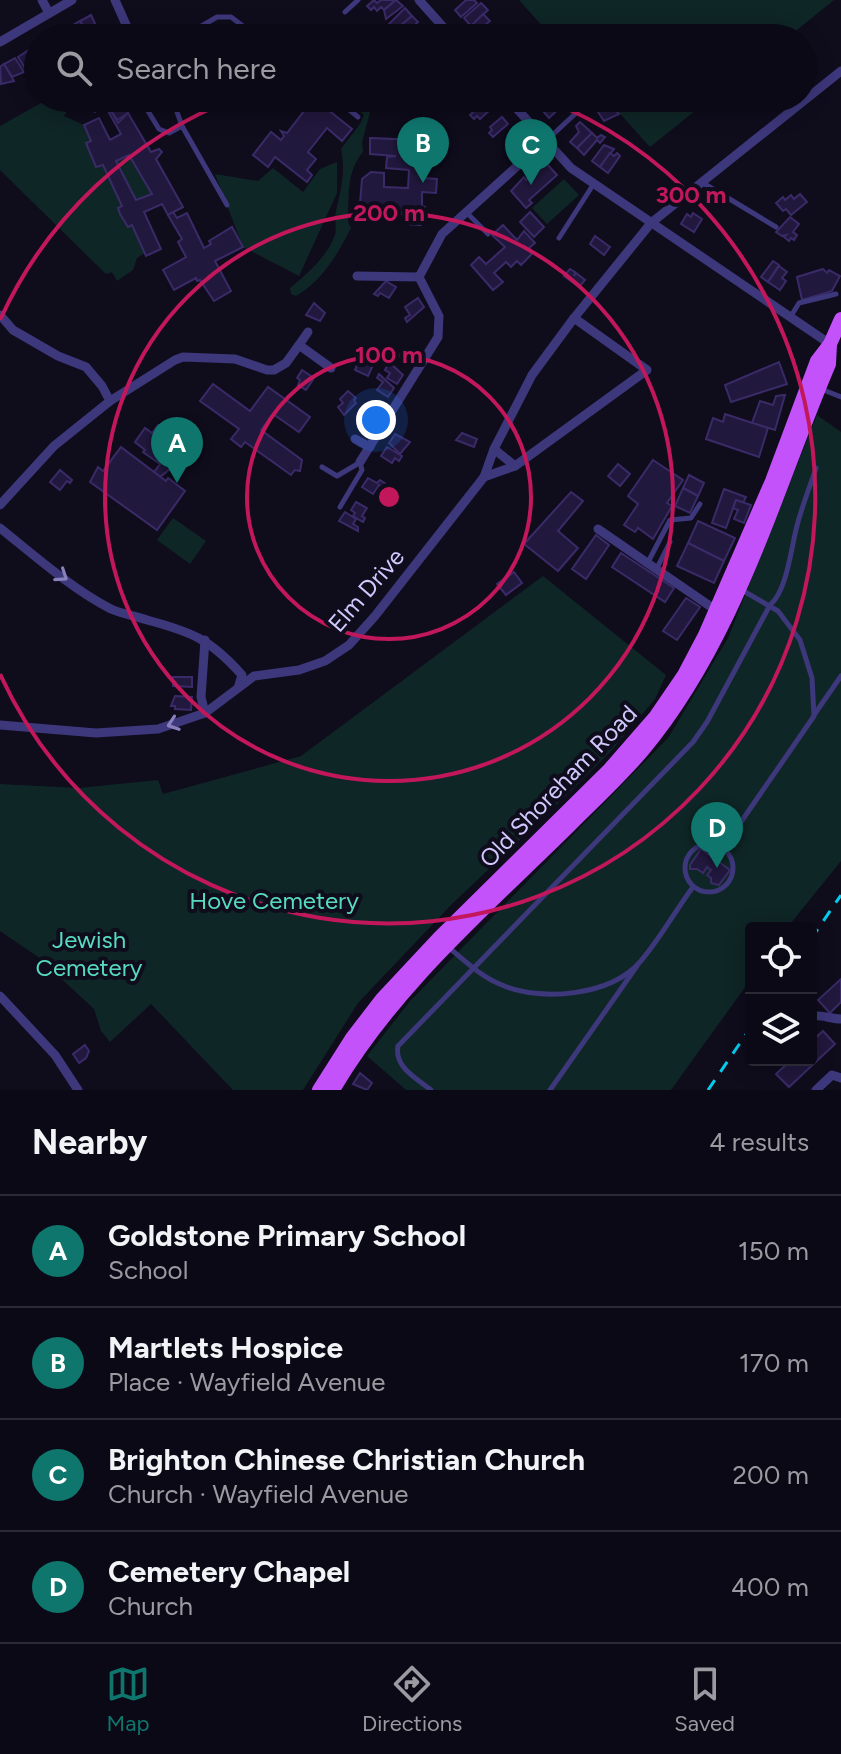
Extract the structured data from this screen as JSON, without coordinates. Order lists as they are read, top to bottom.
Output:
{
  "streets": {
    "main road": ["Old Shoreham Road"],
    "street": ["Elm Drive"]
  },
  "parks": ["Hove Cemetery", "Jewish Cemetery"],
  "page": {
    "search": "Search here",
    "pins": [
      "B",
      "C",
      "A",
      "D"
    ],
    "heading": ["Nearby", "4 results"],
    "list": [
      {
        "mark": "A",
        "name": "Goldstone Primary School",
        "note": "School",
        "value": "150 m"
      },
      {
        "mark": "B",
        "name": "Martlets Hospice",
        "note": "Place · Wayfield Avenue",
        "value": "170 m"
      },
      {
        "mark": "C",
        "name": "Brighton Chinese Christian Church",
        "note": "Church · Wayfield Avenue",
        "value": "200 m"
      },
      {
        "mark": "D",
        "name": "Cemetery Chapel",
        "note": "Church",
        "value": "400 m"
      }
    ],
    "nav": ["Map", "Directions", "Saved"]
  },
  "rings": ["300 m", "200 m", "100 m"]
}
